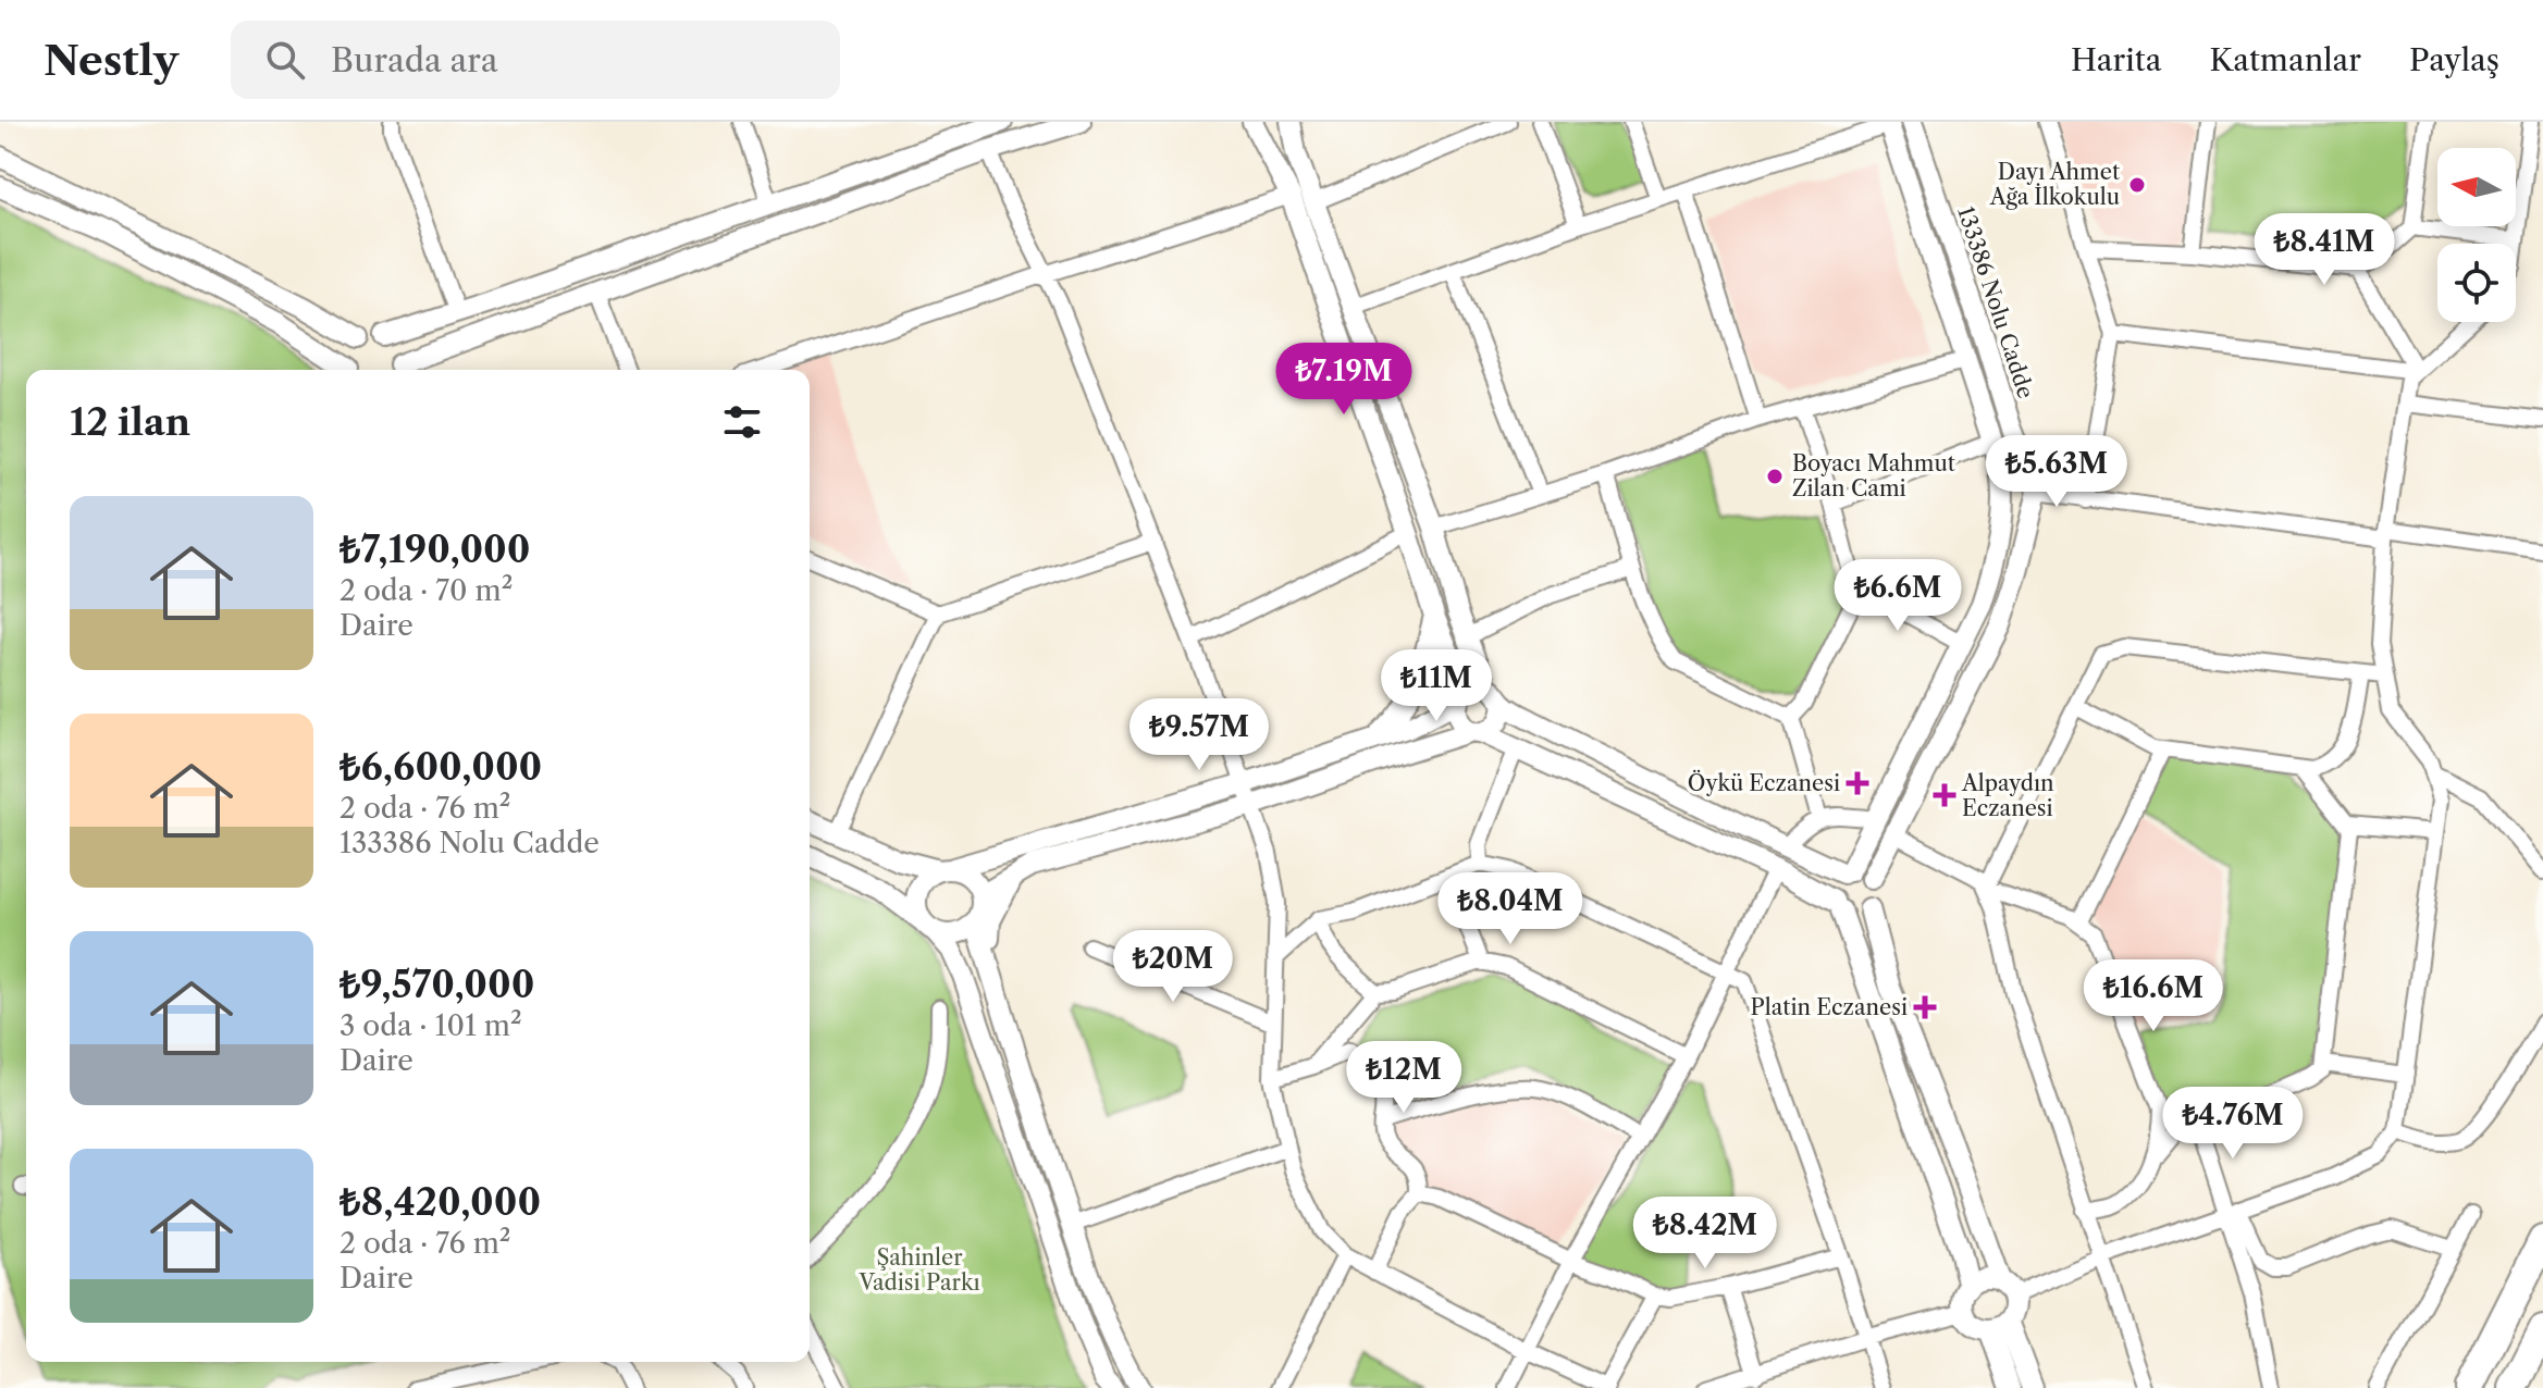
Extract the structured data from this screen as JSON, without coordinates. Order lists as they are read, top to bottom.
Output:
{
  "streets": {
    "street": ["133386 Nolu Cadde"]
  },
  "parks": ["Şahinler Vadisi Parkı"],
  "places": {
    "other": ["Dayı Ahmet Ağa İlkokulu", "Boyacı Mahmut Zilan Cami"],
    "health": ["Öykü Eczanesi", "Alpaydın Eczanesi", "Platin Eczanesi"]
  },
  "north": "left",
  "page": {
    "header": "Nestly",
    "search": "Burada ara",
    "nav": ["Harita", "Katmanlar", "Paylaş"],
    "price": [
      "₺8.41M",
      "₺7.19M",
      "₺5.63M",
      "₺6.6M",
      "₺11M",
      "₺9.57M",
      "₺8.04M",
      "₺20M",
      "₺16.6M",
      "₺12M",
      "₺4.76M",
      "₺8.42M"
    ],
    "heading": "12 ilan",
    "list": [
      {
        "name": "₺7,190,000",
        "note": "2 oda · 70 m² · Daire"
      },
      {
        "name": "₺6,600,000",
        "note": "2 oda · 76 m² · 133386 Nolu Cadde"
      },
      {
        "name": "₺9,570,000",
        "note": "3 oda · 101 m² · Daire"
      },
      {
        "name": "₺8,420,000",
        "note": "2 oda · 76 m² · Daire"
      }
    ]
  }
}
